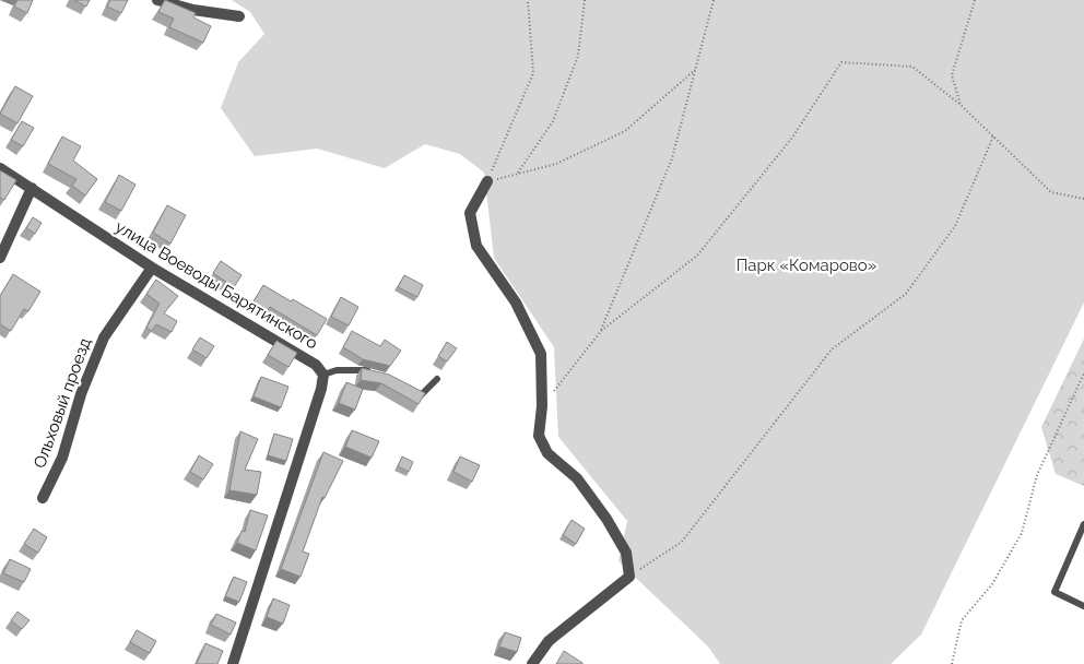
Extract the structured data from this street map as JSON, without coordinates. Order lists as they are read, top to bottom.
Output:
{
  "streets": {
    "street": ["улица Воеводы Барятинского", "Ольховый проезд"]
  },
  "crossings": [
    ["улица Воеводы Барятинского", "Ольховый проезд"]
  ],
  "parks": ["Парк «Комарово»"]
}
